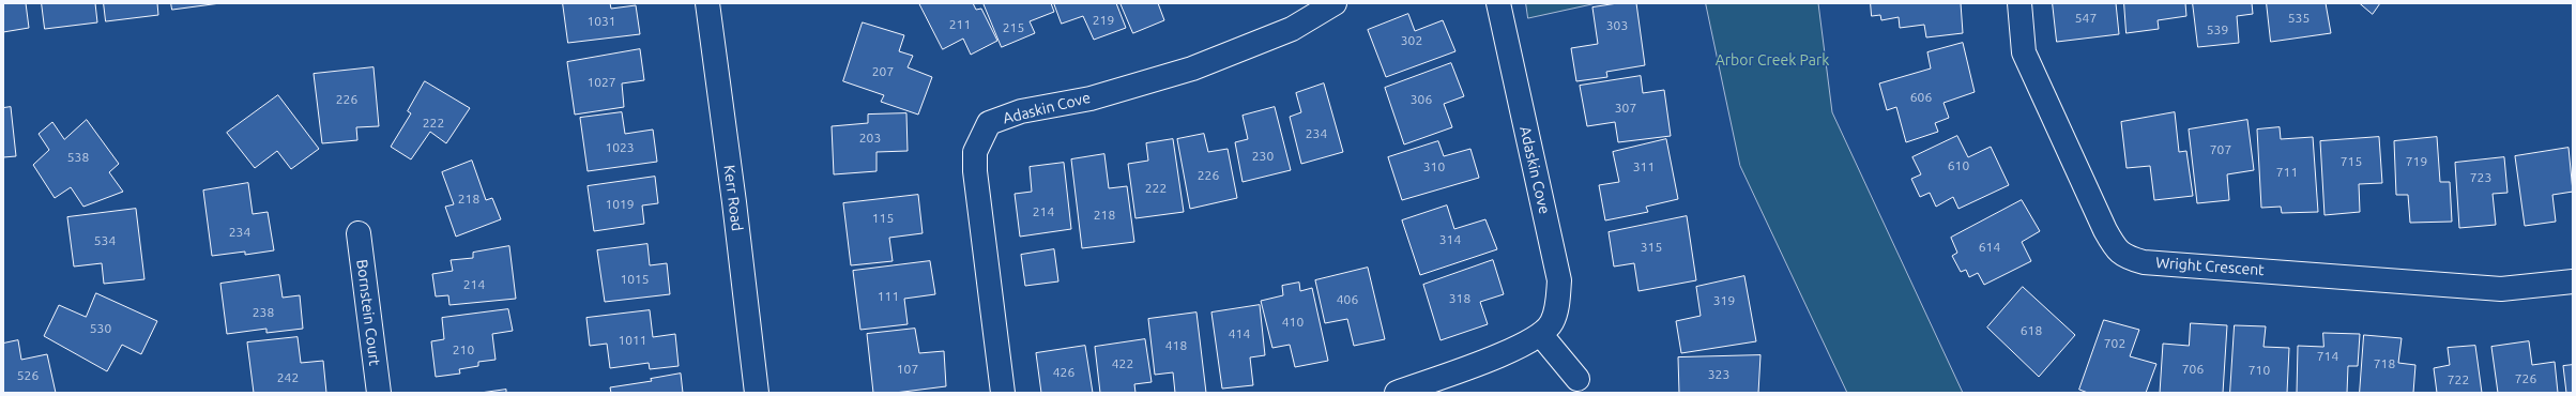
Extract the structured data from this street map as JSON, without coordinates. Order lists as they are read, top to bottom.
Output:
{
  "streets": {
    "street": [
      "Adaskin Cove",
      "Kerr Road",
      "Wright Crescent",
      "Bornstein Court"
    ]
  },
  "parks": ["Arbor Creek Park"],
  "house_numbers": [
    "547",
    "535",
    "219",
    "1031",
    "211",
    "303",
    "215",
    "539",
    "302",
    "207",
    "1027",
    "606",
    "226",
    "306",
    "307",
    "222",
    "234",
    "203",
    "1023",
    "707",
    "230",
    "538",
    "715",
    "719",
    "610",
    "310",
    "311",
    "711",
    "226",
    "723",
    "222",
    "218",
    "1019",
    "214",
    "218",
    "115",
    "234",
    "314",
    "534",
    "315",
    "614",
    "1015",
    "214",
    "111",
    "318",
    "406",
    "319",
    "238",
    "410",
    "530",
    "618",
    "414",
    "1011",
    "702",
    "418",
    "210",
    "714",
    "422",
    "718",
    "107",
    "706",
    "710",
    "426",
    "323",
    "526",
    "242",
    "726",
    "722"
  ]
}
